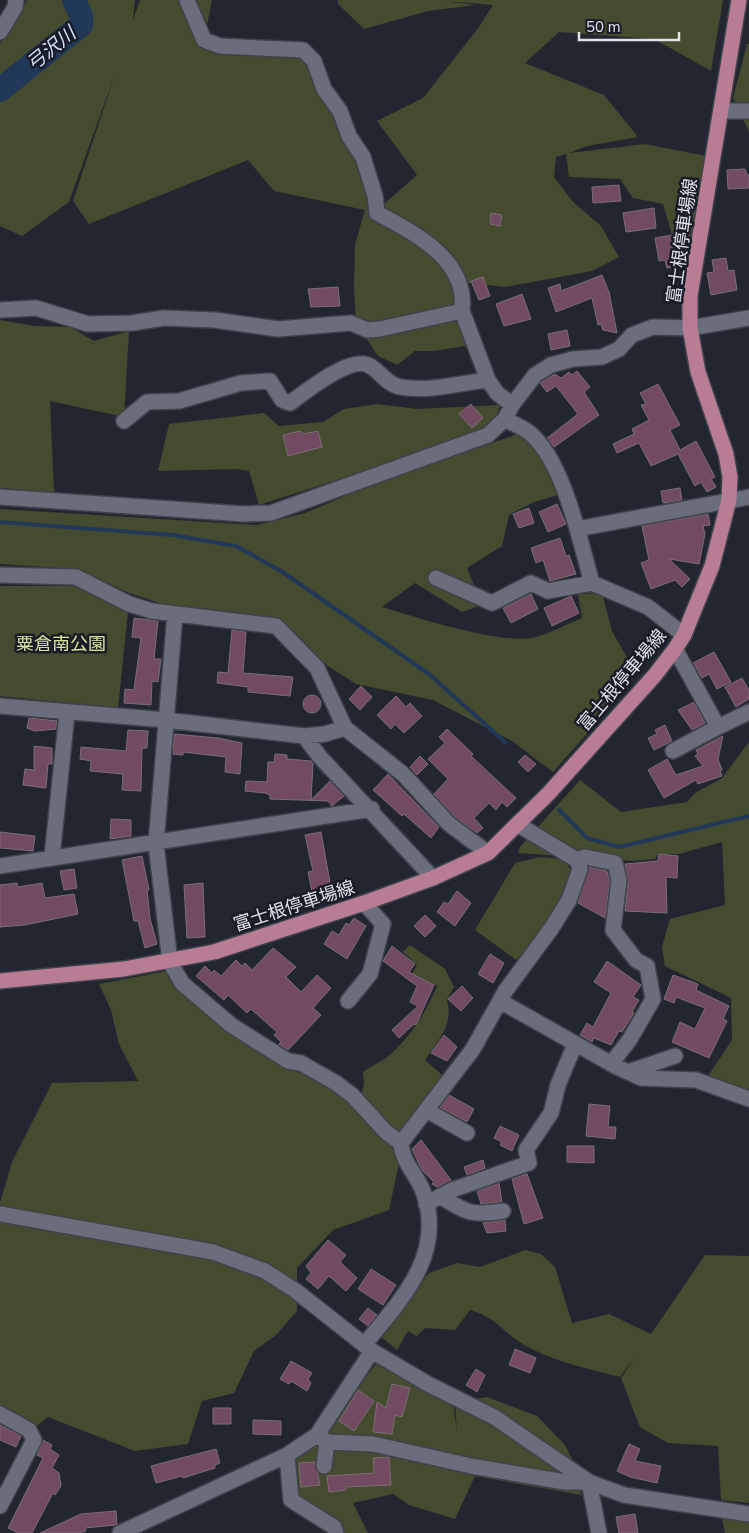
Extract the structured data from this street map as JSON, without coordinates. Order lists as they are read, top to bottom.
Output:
{
  "streets": {
    "main road": ["富士根停車場線"]
  },
  "water": ["弓沢川"],
  "parks": ["粟倉南公園"],
  "scale_bar": "50 m"
}
